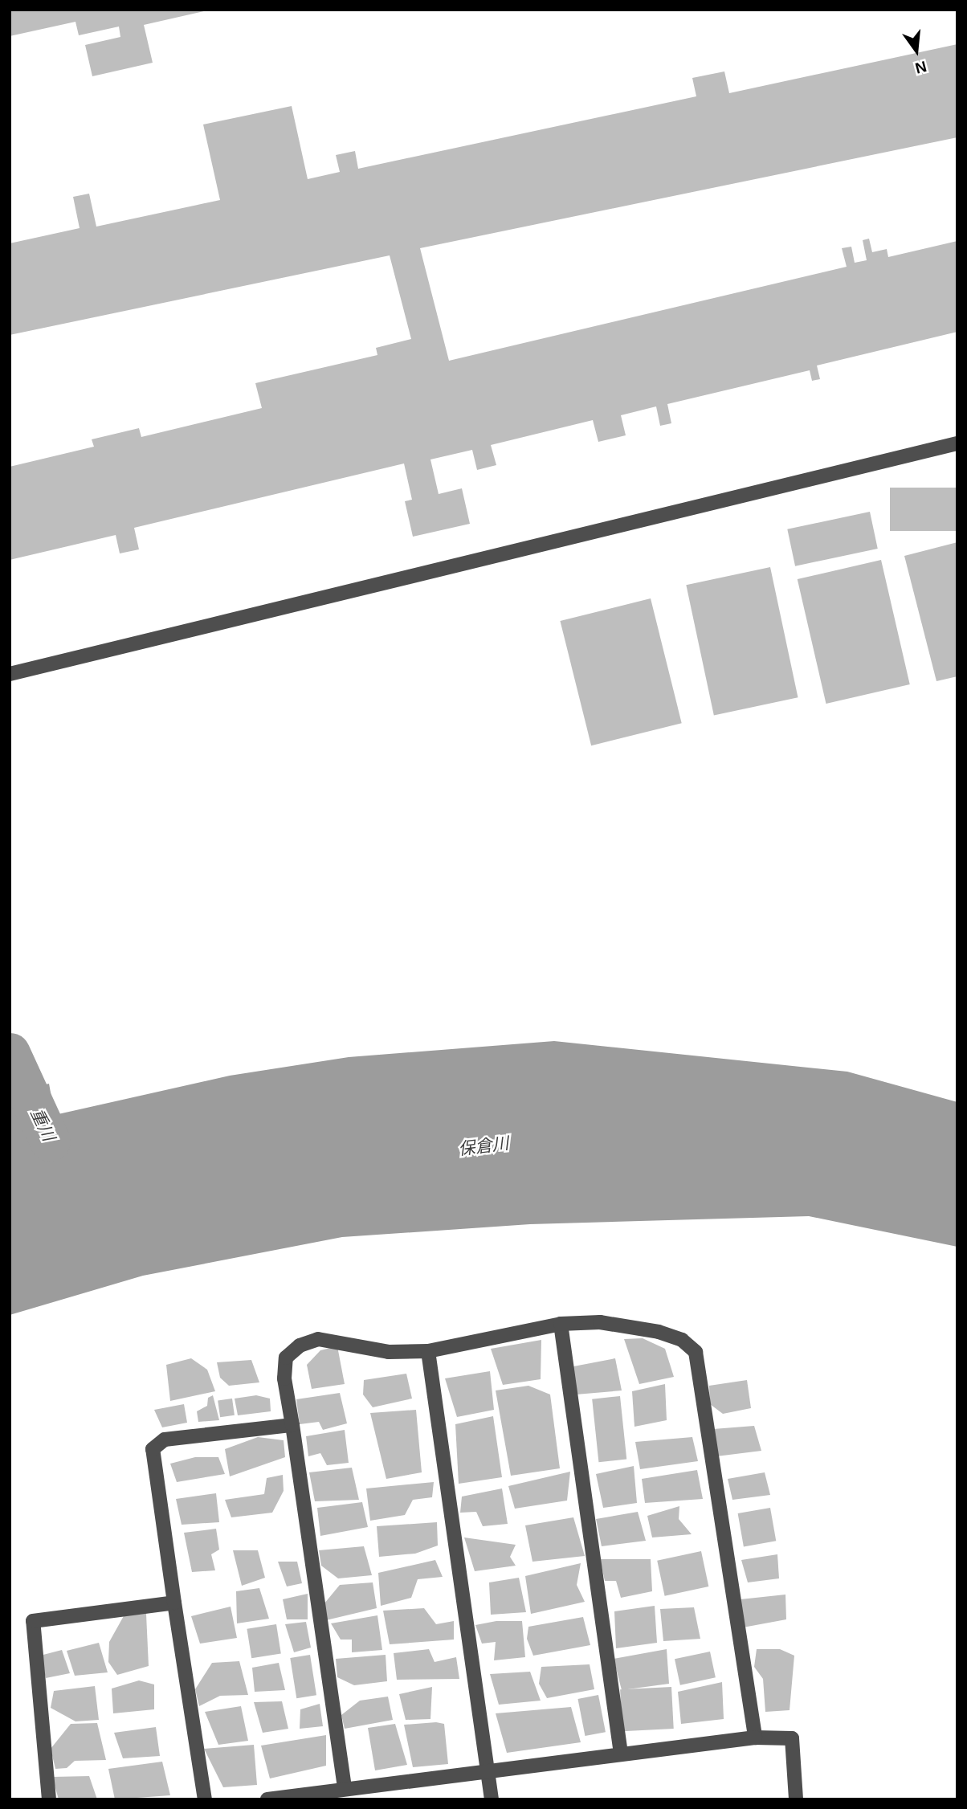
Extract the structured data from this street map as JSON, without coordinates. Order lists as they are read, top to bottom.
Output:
{
  "water": ["重川", "保倉川"],
  "north": "bottom"
}
